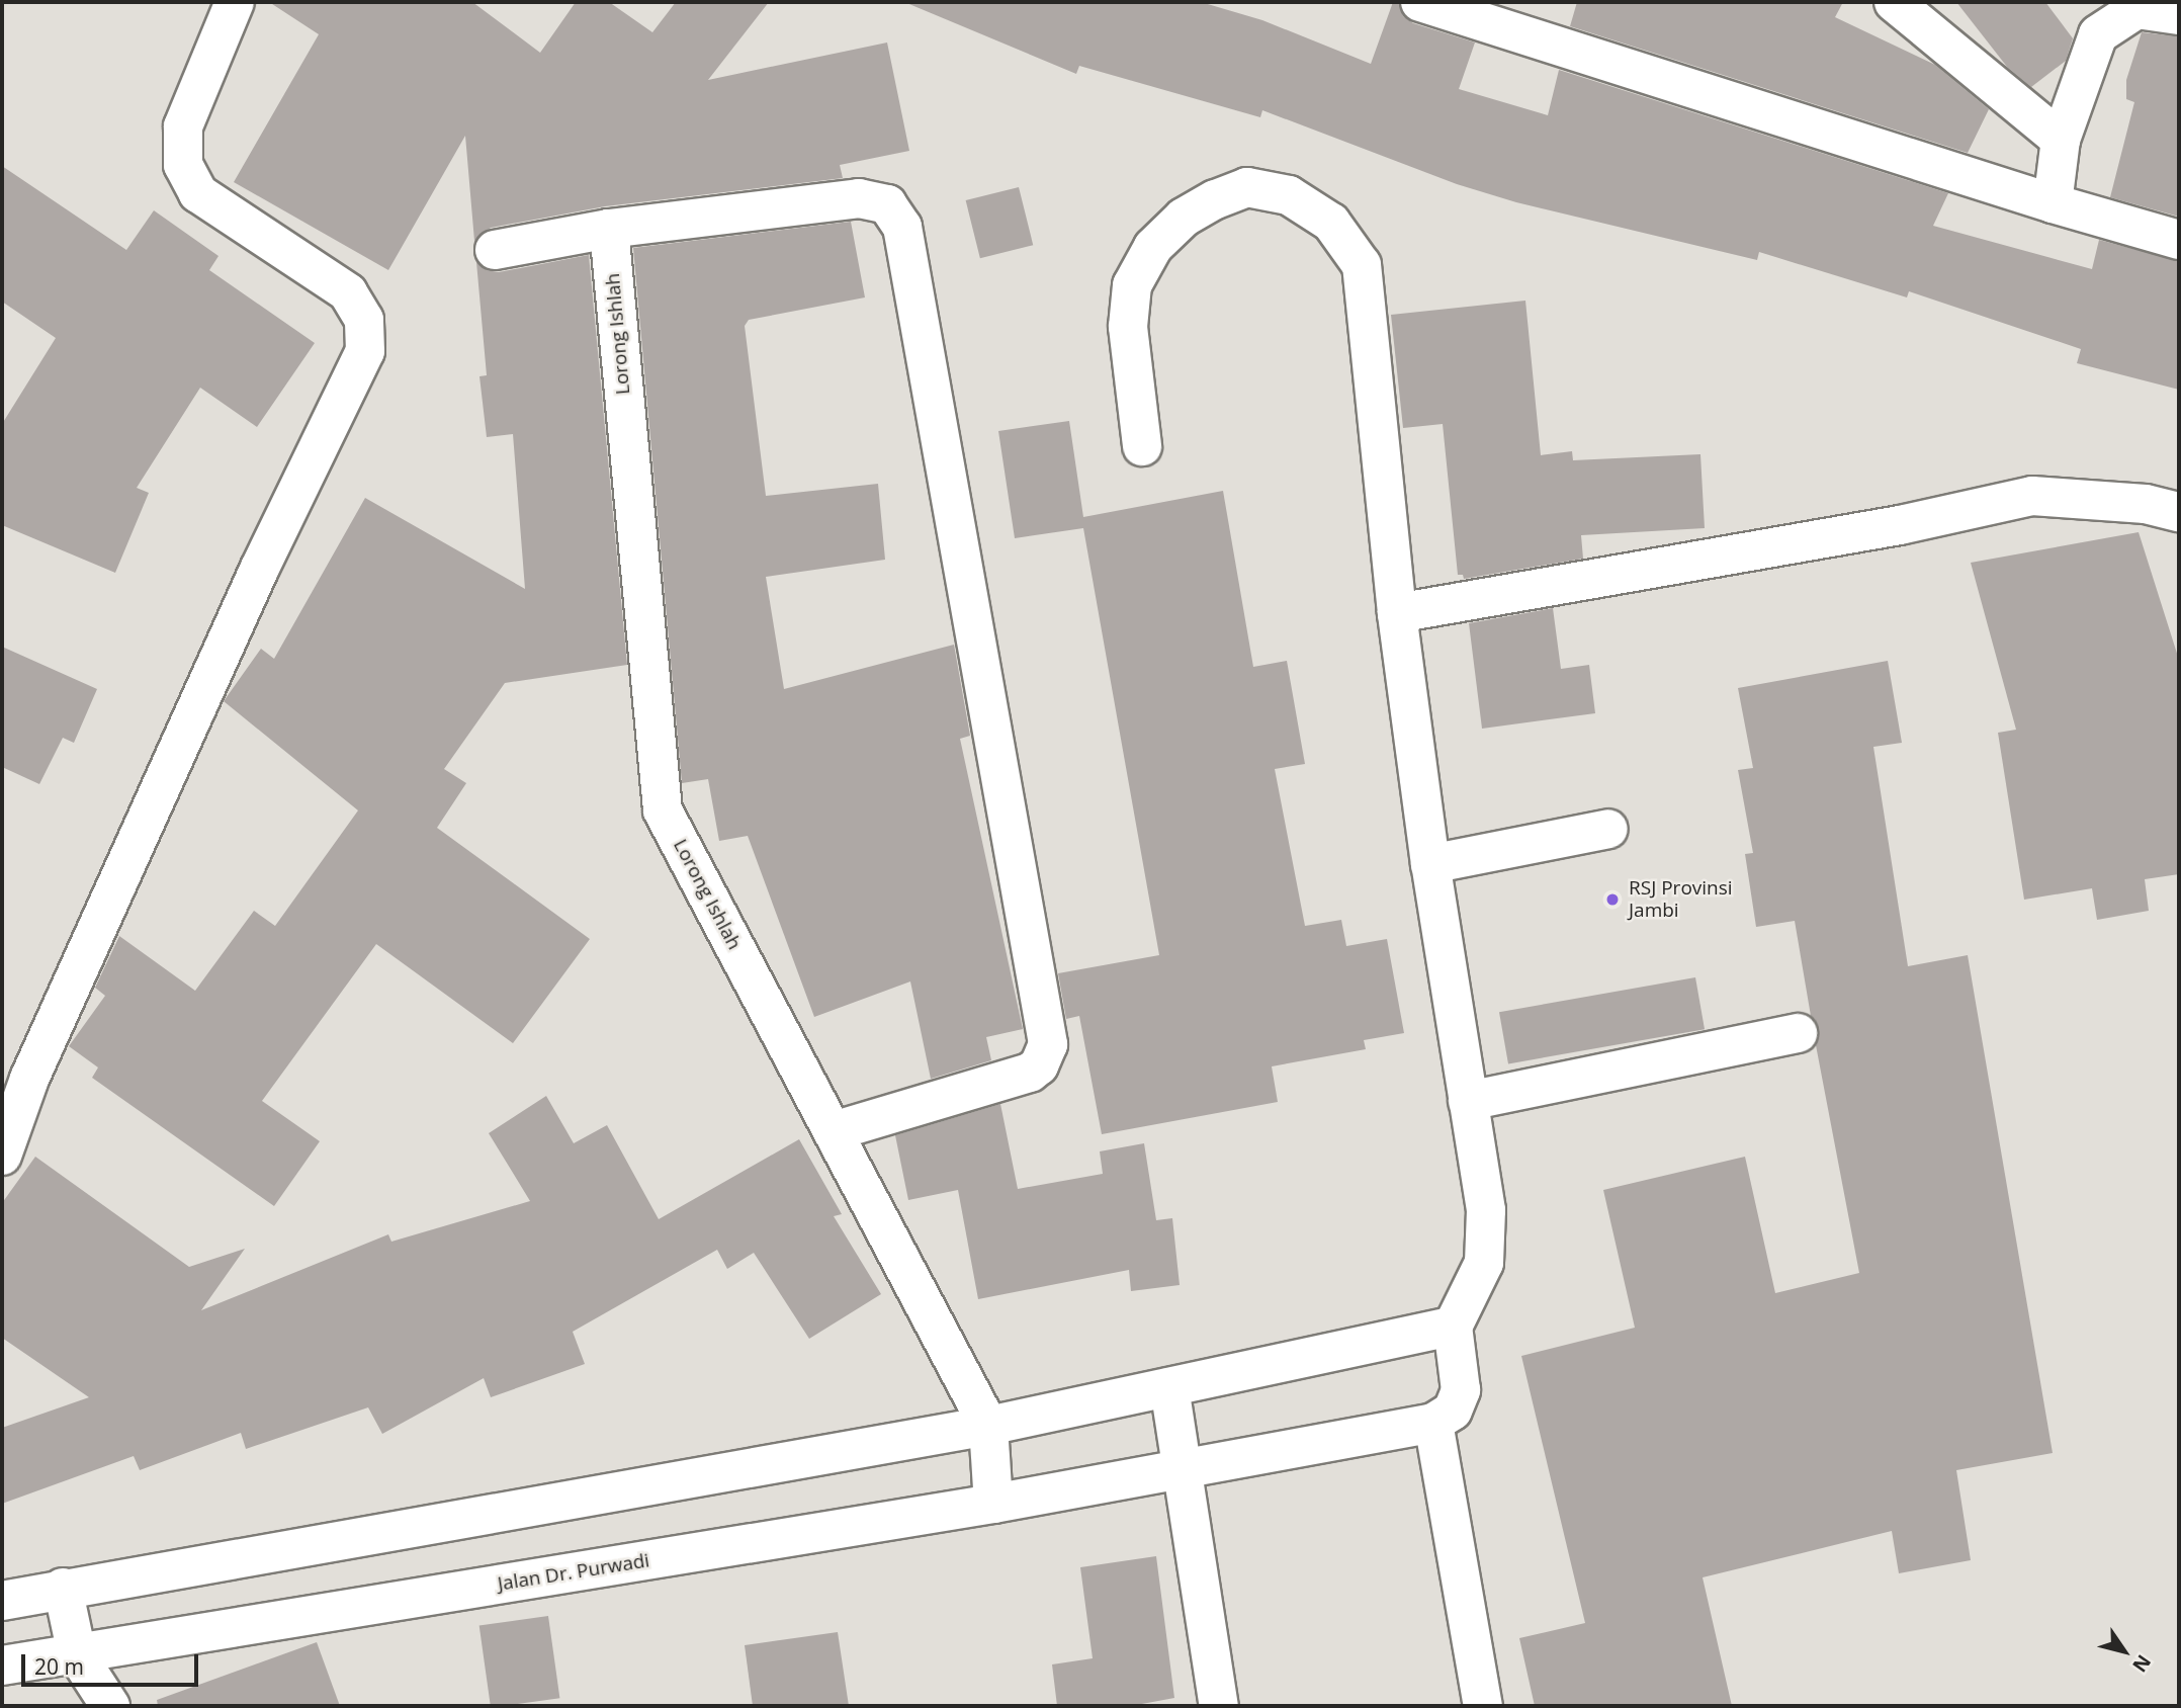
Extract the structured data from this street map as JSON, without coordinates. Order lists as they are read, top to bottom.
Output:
{
  "streets": {
    "street": ["Lorong Ishlah", "Jalan Dr. Purwadi"]
  },
  "crossings": [
    ["Lorong Ishlah", "Jalan Dr. Purwadi"]
  ],
  "places": ["RSJ Provinsi Jambi"],
  "scale_bar": "20 m",
  "north": "bottom right"
}
